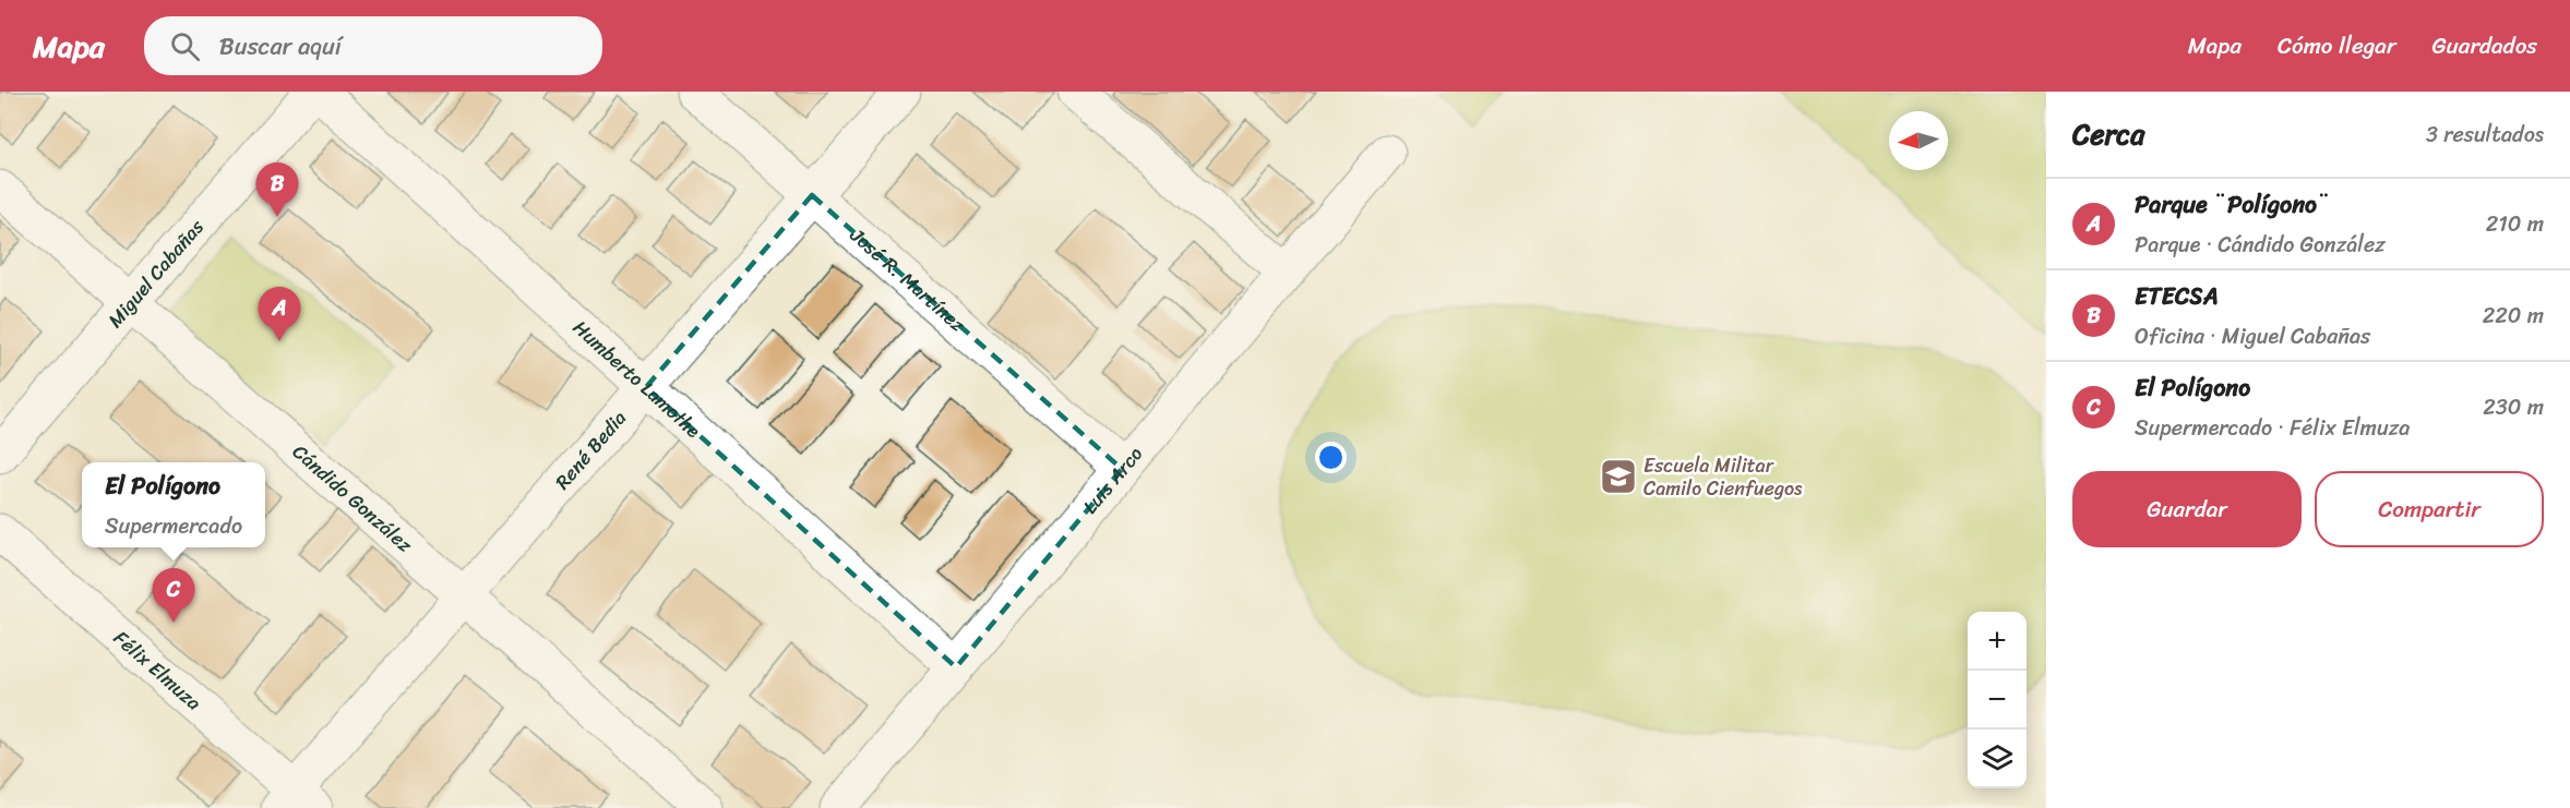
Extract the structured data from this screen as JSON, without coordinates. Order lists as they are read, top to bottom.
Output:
{
  "streets": {
    "street": [
      "Miguel Cabañas",
      "José R. Martínez",
      "Humberto Lamothe",
      "René Bedia",
      "Luis Arco",
      "Cándido González",
      "Félix Elmuza"
    ]
  },
  "crossings": [
    ["Miguel Cabañas", "Cándido González"],
    ["José R. Martínez", "René Bedia"],
    ["José R. Martínez", "Luis Arco"],
    ["Humberto Lamothe", "René Bedia"],
    ["Humberto Lamothe", "Luis Arco"],
    ["René Bedia", "Cándido González"],
    ["René Bedia", "Félix Elmuza"]
  ],
  "places": {
    "school or university": ["Escuela Militar Camilo Cienfuegos"]
  },
  "north": "left",
  "page": {
    "header": "Mapa",
    "search": "Buscar aquí",
    "nav": ["Mapa", "Cómo llegar", "Guardados"],
    "heading": ["Cerca", "3 resultados"],
    "pins": ["B", "A", "C"],
    "list": [
      {
        "mark": "A",
        "name": "Parque ¨Polígono¨",
        "note": "Parque · Cándido González",
        "value": "210 m"
      },
      {
        "mark": "B",
        "name": "ETECSA",
        "note": "Oficina · Miguel Cabañas",
        "value": "220 m"
      },
      {
        "mark": "C",
        "name": "El Polígono",
        "note": "Supermercado · Félix Elmuza",
        "value": "230 m"
      }
    ],
    "buttons": ["Guardar", "Compartir"],
    "popup": ["El Polígono", "Supermercado"],
    "map_buttons": ["+", "−"]
  }
}
